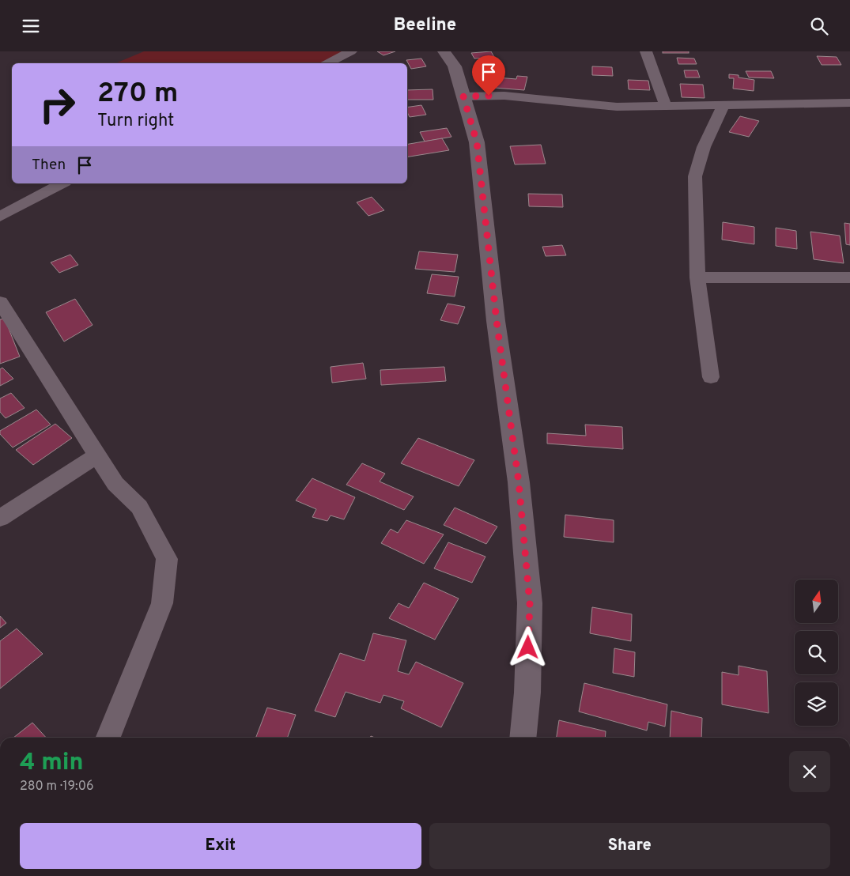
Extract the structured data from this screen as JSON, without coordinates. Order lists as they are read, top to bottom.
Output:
{
  "north": "top",
  "page": {
    "header": "Beeline",
    "turn": ["270 m", "Turn right"],
    "then": "Then",
    "heading": ["4 min", "280 m · 19:06"],
    "buttons": ["Exit", "Share"]
  }
}
